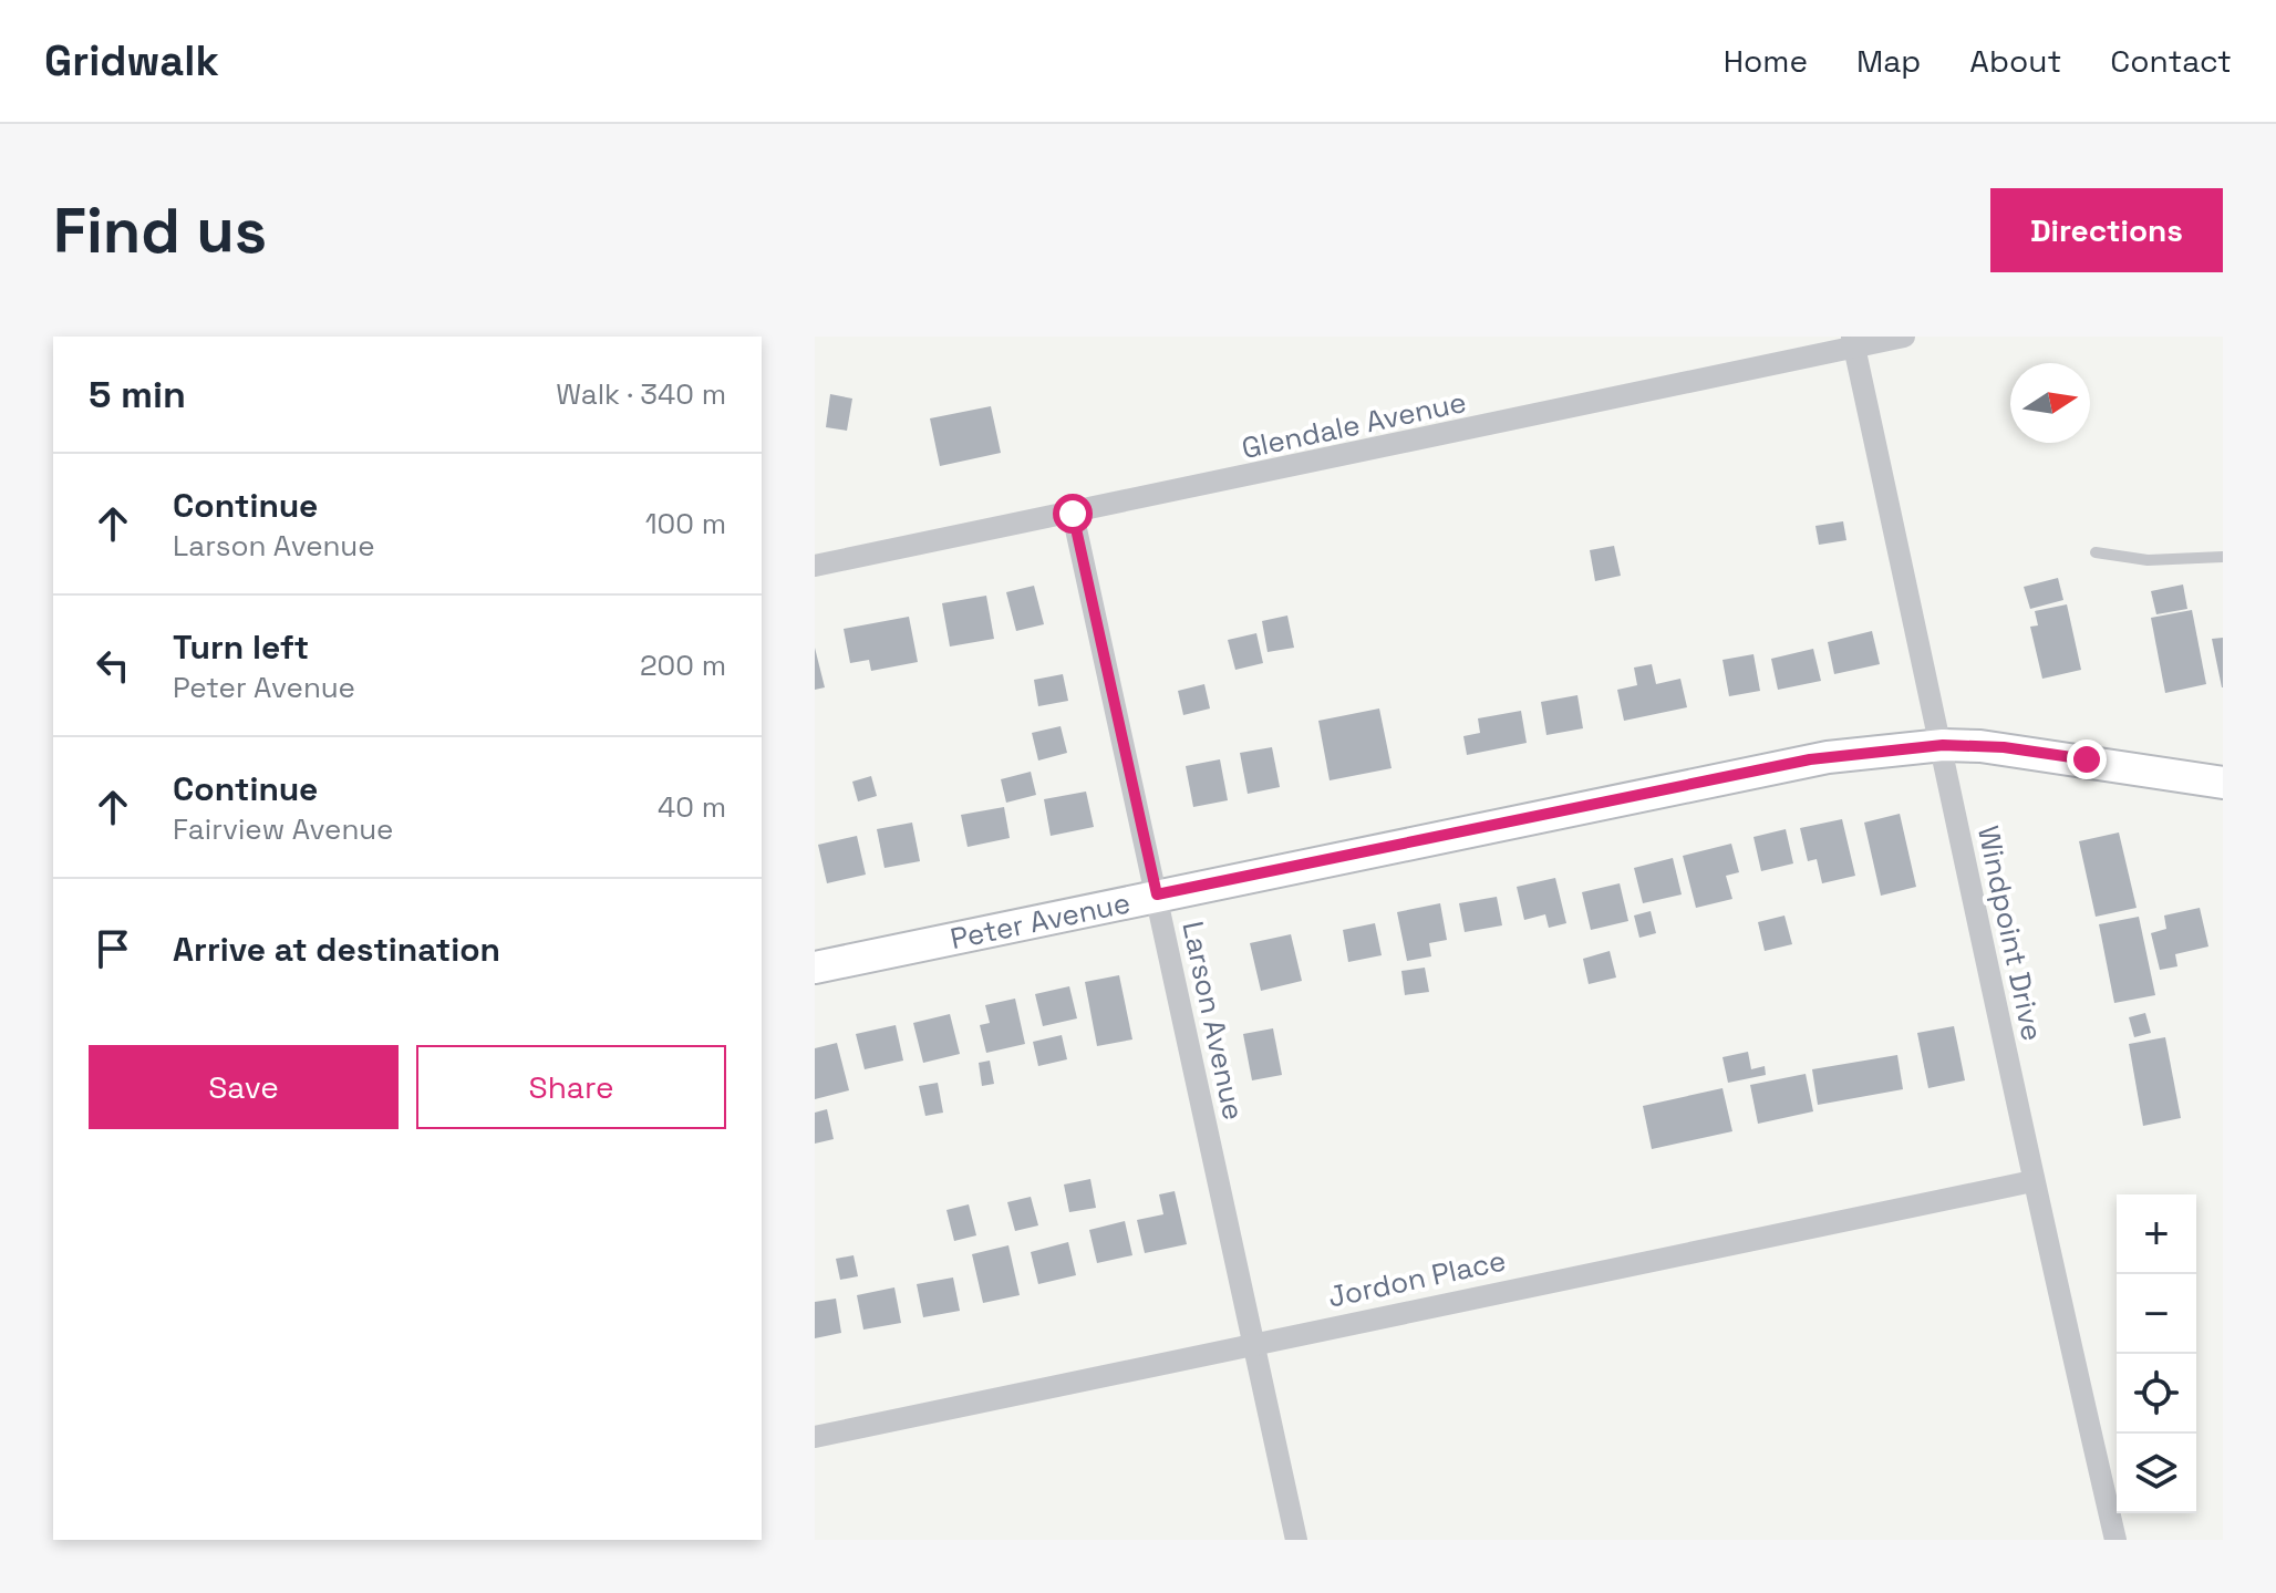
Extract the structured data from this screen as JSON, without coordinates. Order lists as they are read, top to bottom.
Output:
{
  "streets": {
    "street": [
      "Glendale Avenue",
      "Peter Avenue",
      "Windpoint Drive",
      "Larson Avenue",
      "Jordon Place"
    ]
  },
  "crossings": [
    ["Glendale Avenue", "Windpoint Drive"],
    ["Glendale Avenue", "Larson Avenue"],
    ["Peter Avenue", "Windpoint Drive"],
    ["Peter Avenue", "Larson Avenue"],
    ["Windpoint Drive", "Jordon Place"],
    ["Larson Avenue", "Jordon Place"]
  ],
  "north": "right",
  "page": {
    "header": "Gridwalk",
    "nav": [
      "Home",
      "Map",
      "About",
      "Contact"
    ],
    "buttons": [
      "Directions",
      ["Save", "Share"]
    ],
    "title": "Find us",
    "heading": ["5 min", "Walk · 340 m"],
    "list": [
      ["Continue", "Larson Avenue", "100 m"],
      ["Turn left", "Peter Avenue", "200 m"],
      ["Continue", "Fairview Avenue", "40 m"],
      "Arrive at destination"
    ],
    "map_buttons": ["+", "−"]
  }
}
